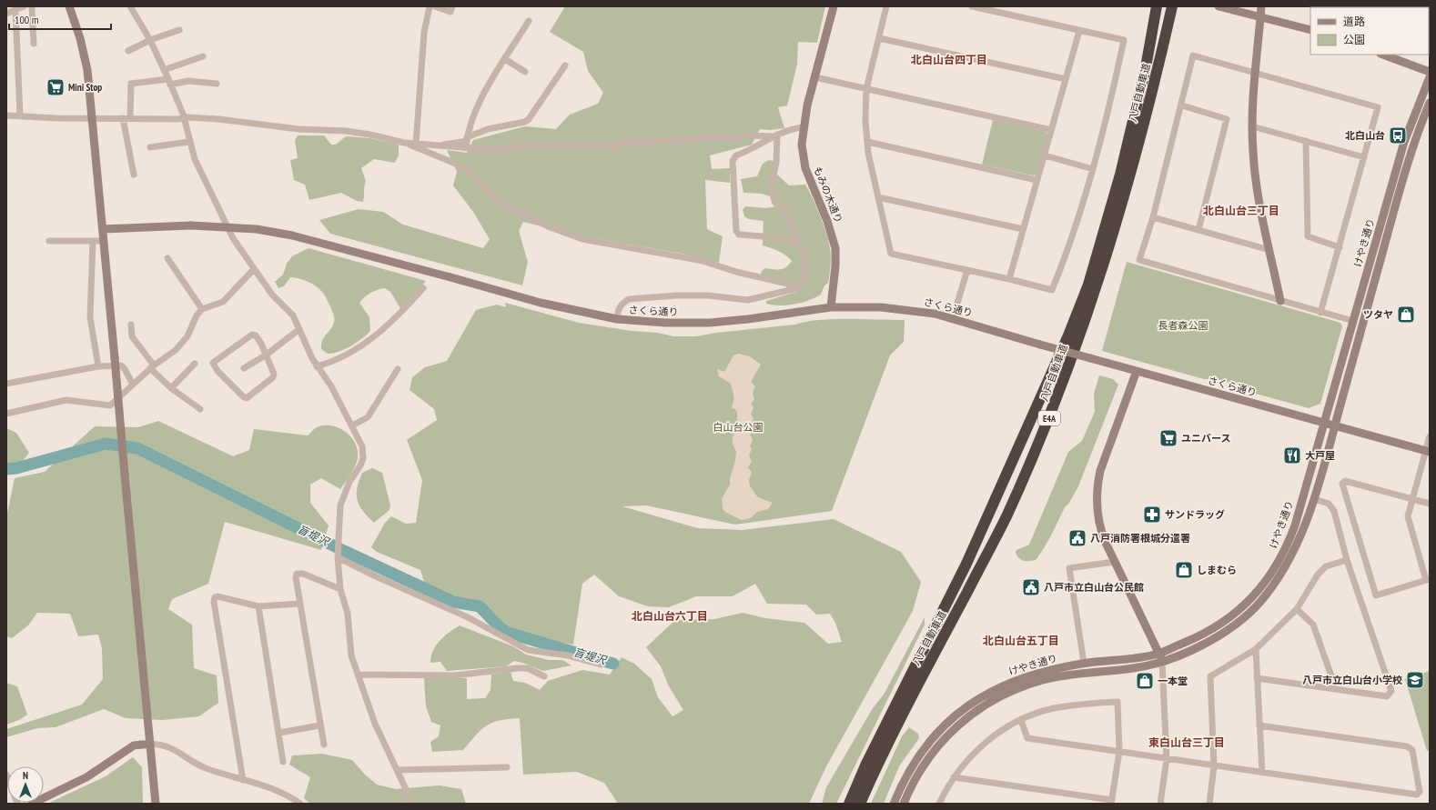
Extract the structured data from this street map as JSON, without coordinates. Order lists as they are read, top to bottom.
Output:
{
  "streets": {
    "highway": ["八戸自動車道", "E4A"],
    "street": ["もみの木通り", "けやき通り", "さくら通り"]
  },
  "crossings": [
    ["もみの木通り", "さくら通り"],
    ["けやき通り", "さくら通り"]
  ],
  "districts": [
    "北白山台四丁目",
    "北白山台三丁目",
    "北白山台六丁目",
    "北白山台五丁目",
    "東白山台三丁目"
  ],
  "water": ["盲堤沢"],
  "parks": ["長者森公園", "白山台公園"],
  "places": {
    "supermarket": ["Mini Stop", "ユニバース"],
    "bus stop": ["北白山台"],
    "shop": ["ツタヤ", "しまむら", "一本堂"],
    "restaurant": ["大戸屋"],
    "pharmacy": ["サンドラッグ"],
    "public building": ["八戸消防署根城分遣署", "八戸市立白山台公民館"],
    "school or university": ["八戸市立白山台小学校"]
  },
  "legend": ["道路", "公園"],
  "scale_bar": "100 m",
  "north": "top"
}
